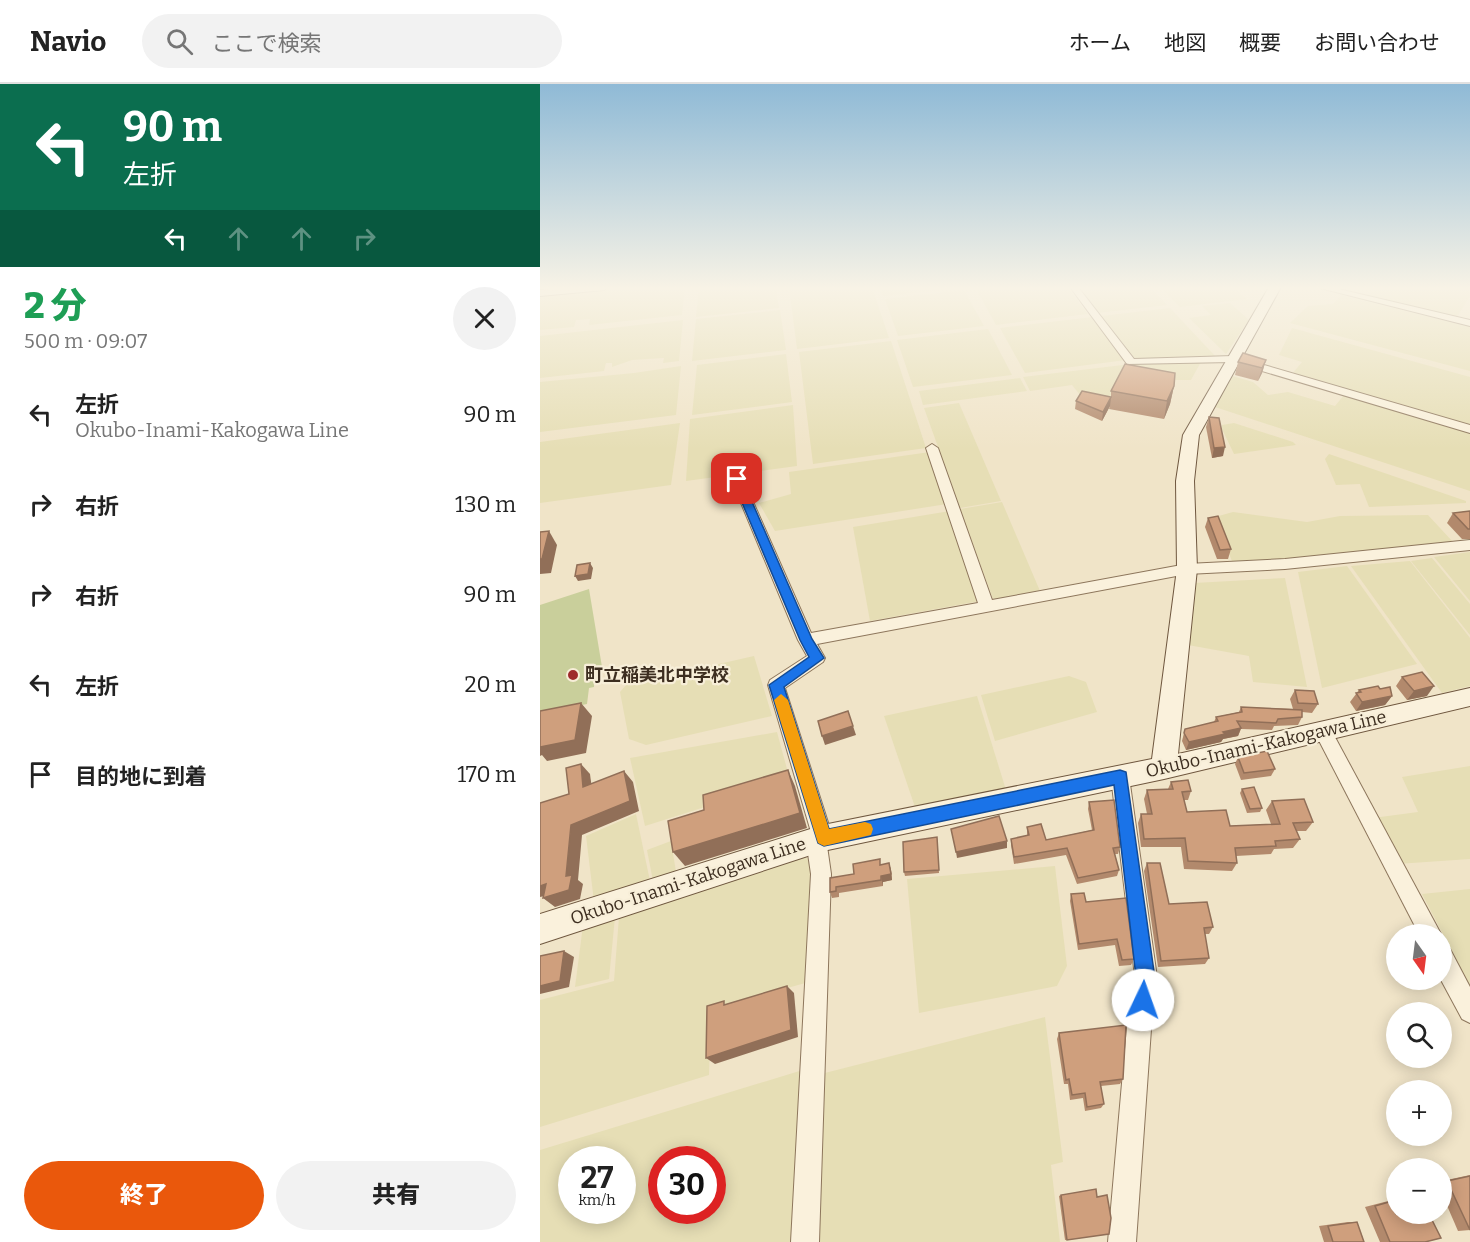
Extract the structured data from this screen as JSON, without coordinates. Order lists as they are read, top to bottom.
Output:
{
  "streets": {
    "street": ["Okubo-Inami-Kakogawa Line"]
  },
  "places": ["町立稲美北中学校"],
  "north": "bottom",
  "page": {
    "header": "Navio",
    "search": "ここで検索",
    "nav": [
      "ホーム",
      "地図",
      "概要",
      "お問い合わせ"
    ],
    "turn": ["90 m", "左折"],
    "heading": ["2 分", "500 m · 09:07"],
    "list": [
      {
        "name": "左折",
        "note": "Okubo-Inami-Kakogawa Line",
        "value": "90 m"
      },
      {
        "name": "右折",
        "value": "130 m"
      },
      {
        "name": "右折",
        "value": "90 m"
      },
      {
        "name": "左折",
        "value": "20 m"
      },
      {
        "name": "目的地に到着",
        "value": "170 m"
      }
    ],
    "map_buttons": ["+", "−"],
    "speed": "27 km/h",
    "limit": "30",
    "buttons": ["終了", "共有"]
  }
}
